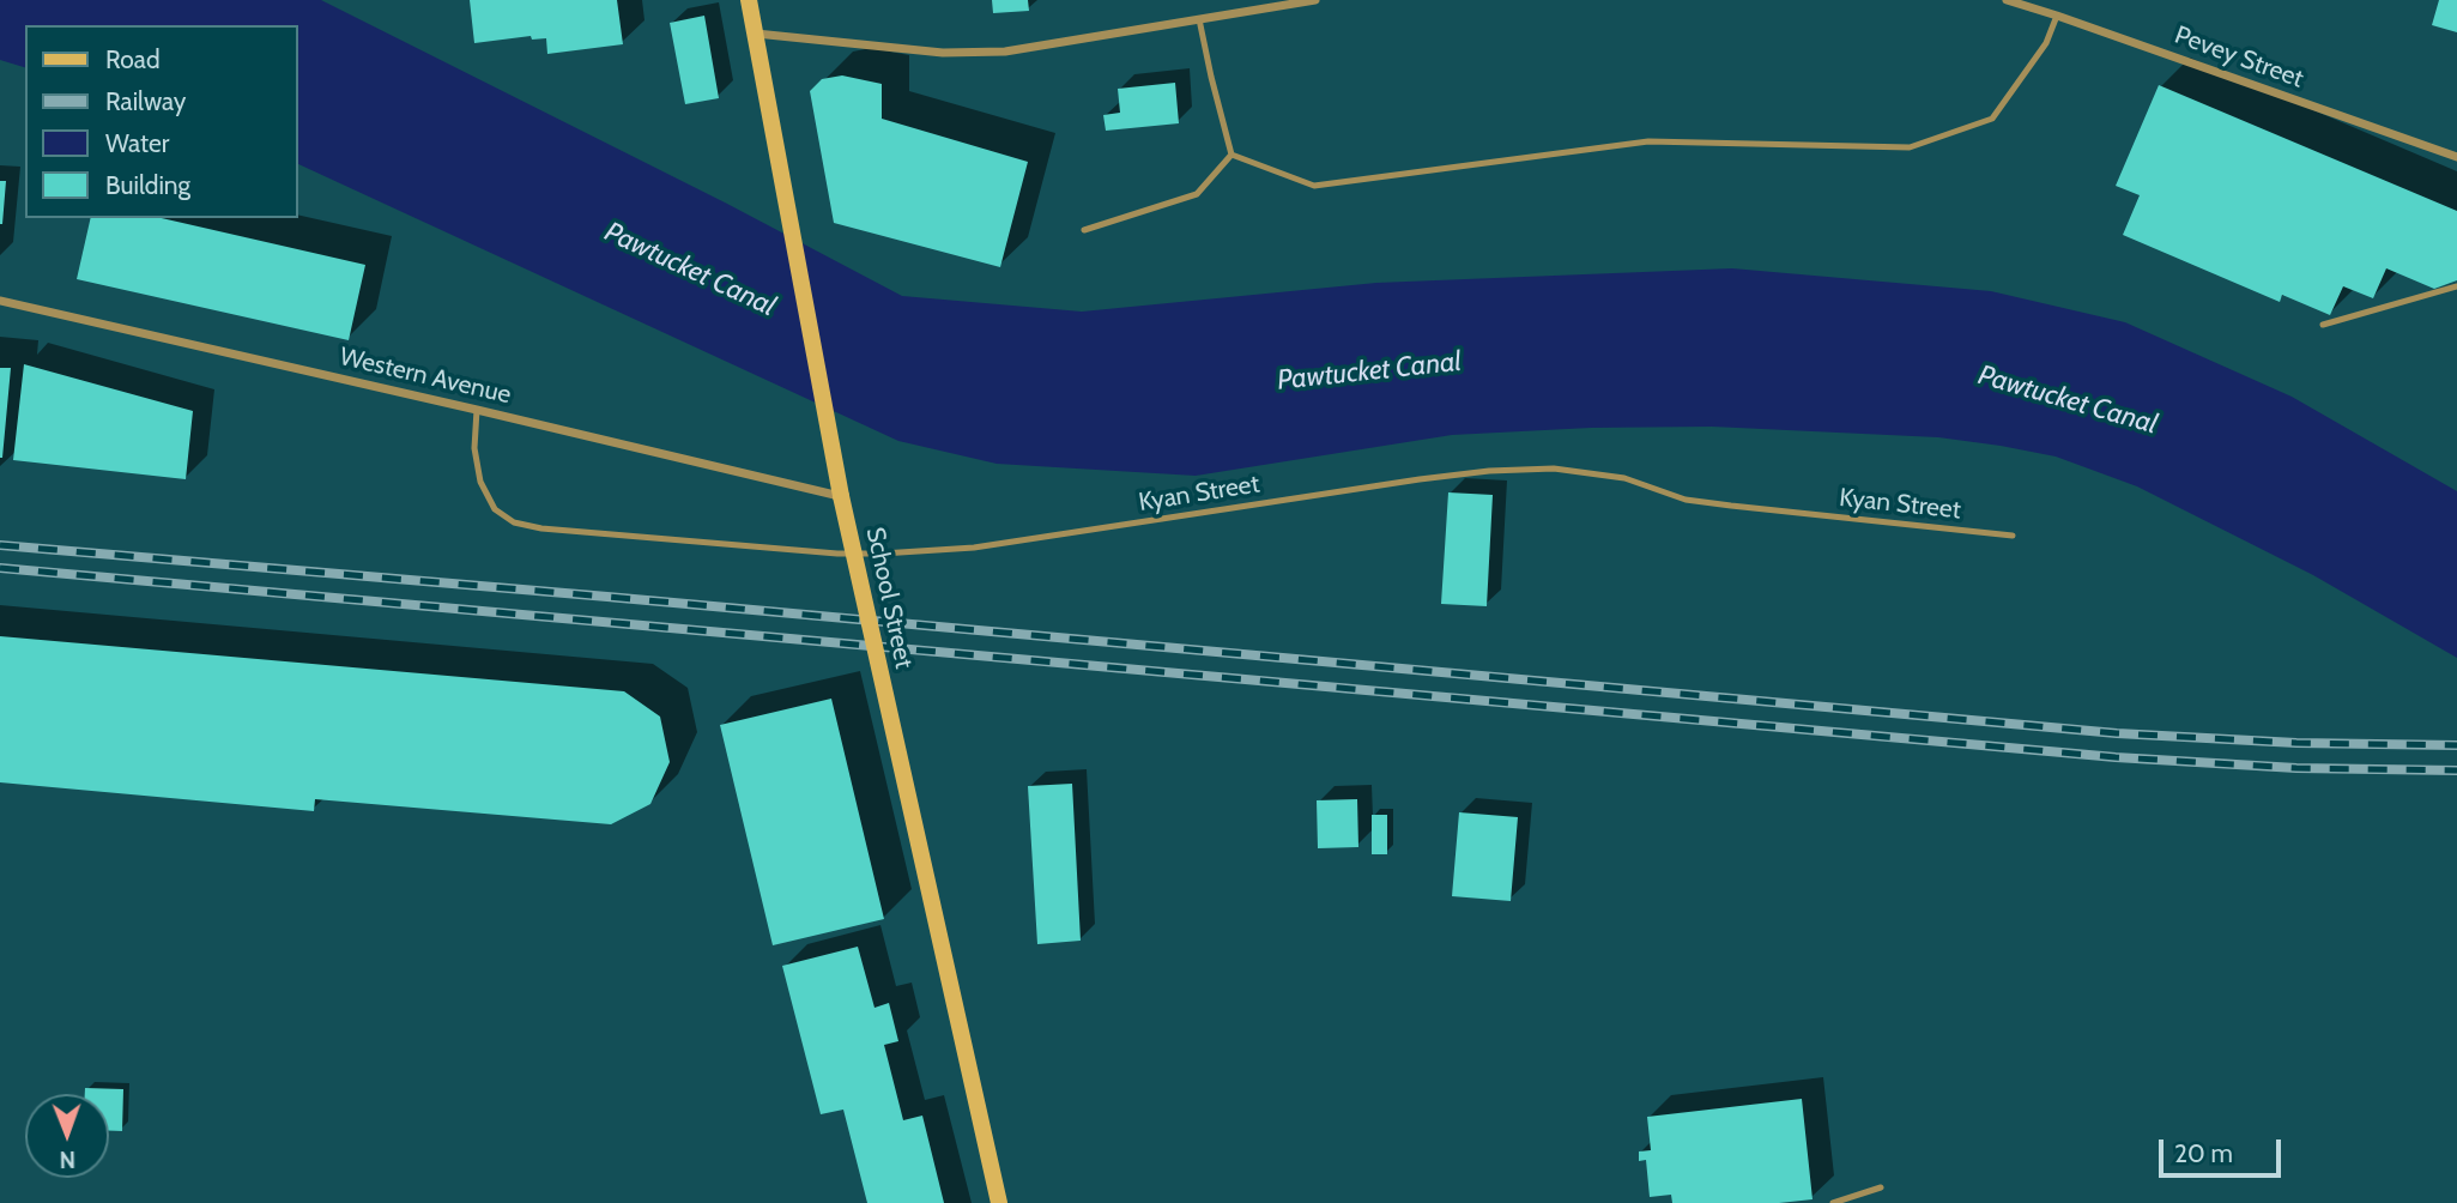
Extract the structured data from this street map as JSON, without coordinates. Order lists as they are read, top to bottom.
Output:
{
  "streets": {
    "main road": ["School Street"],
    "street": ["Pevey Street", "Western Avenue"],
    "lane": ["Kyan Street"]
  },
  "crossings": [
    ["Western Avenue", "Kyan Street"],
    ["Western Avenue", "School Street"]
  ],
  "water": ["Pawtucket Canal"],
  "legend": [
    "Road",
    "Railway",
    "Water",
    "Building"
  ],
  "scale_bar": "20 m",
  "north": "bottom"
}
